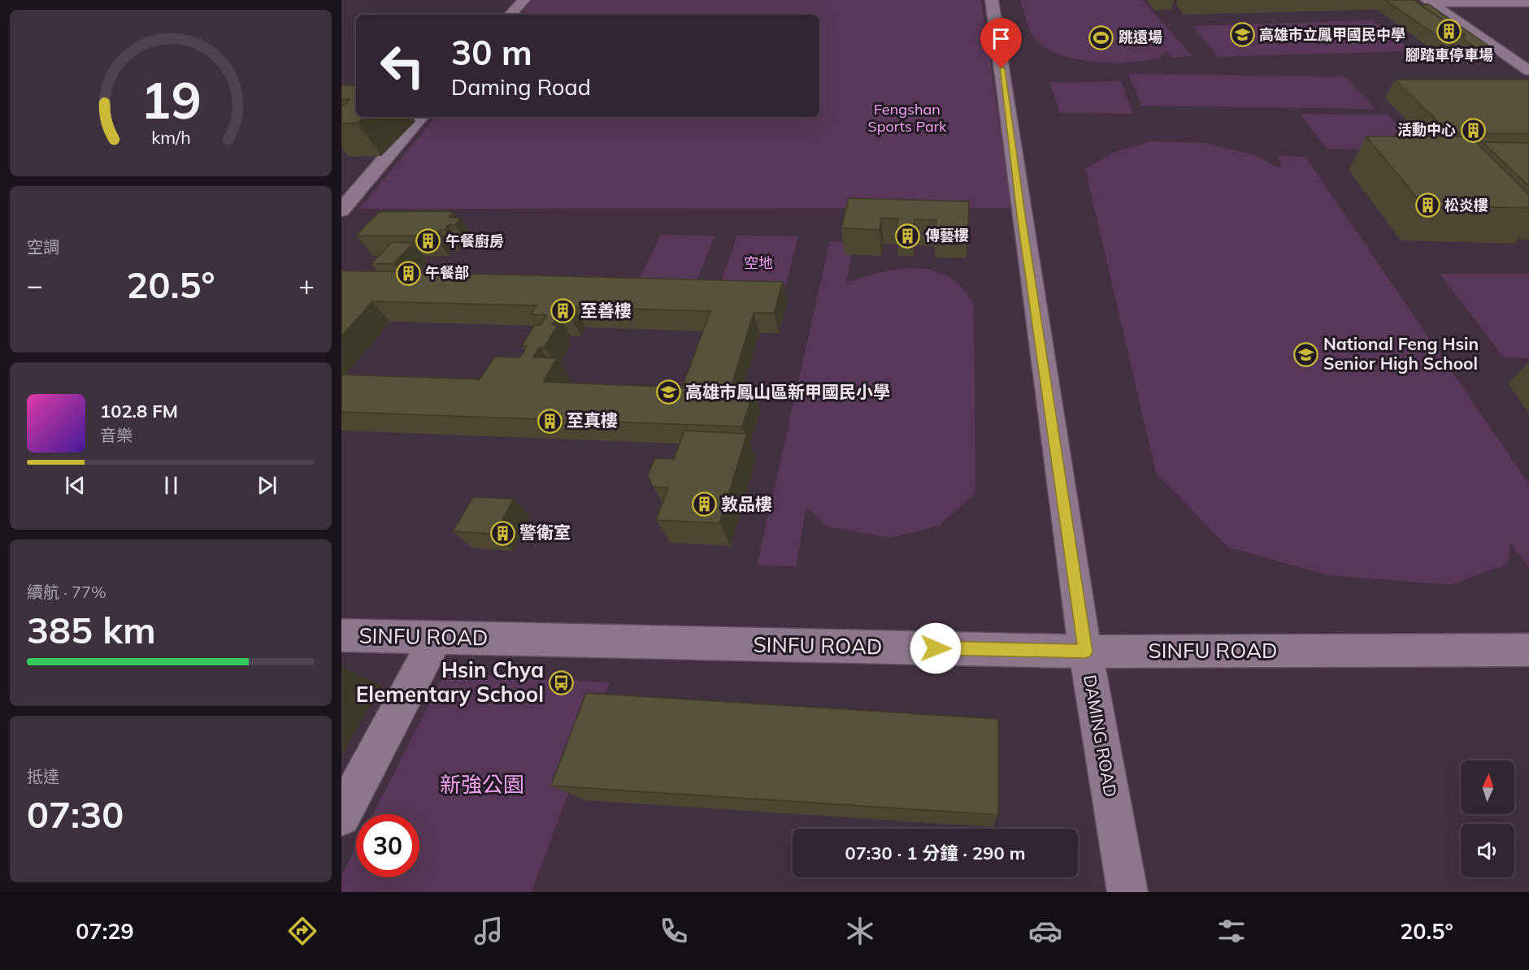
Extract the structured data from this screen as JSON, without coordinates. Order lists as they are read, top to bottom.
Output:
{
  "streets": {
    "street": ["SINFU ROAD", "DAMING ROAD"]
  },
  "crossings": [
    ["SINFU ROAD", "DAMING ROAD"]
  ],
  "parks": ["Fengshan Sports Park", "空地", "新強公園"],
  "places": {
    "building": [
      "腳踏車停車場",
      "活動中心",
      "松炎樓",
      "傳藝樓",
      "午餐廚房",
      "午餐部",
      "至善樓",
      "至真樓",
      "敦品樓",
      "警衛室"
    ],
    "school or university": ["高雄市立鳳甲國民中學", "National Feng Hsin Senior High School", "高雄市鳳山區新甲國民小學"],
    "sports": ["跳遠場"],
    "bus stop": ["Hsin Chya Elementary School"]
  },
  "north": "top",
  "page": {
    "turn": ["30 m", "Daming Road"],
    "tile": [
      "空調",
      ["續航 · 77%", "385 km"],
      ["抵達", "07:30"]
    ],
    "heat": ["−", "20.5°", "+"],
    "song": ["102.8 FM", "音樂"],
    "limit": "30",
    "trip": "07:30 · 1 分鐘 · 290 m",
    "tabs": ["07:29", "20.5°"],
    "gauge": ["19", "km/h"]
  }
}
